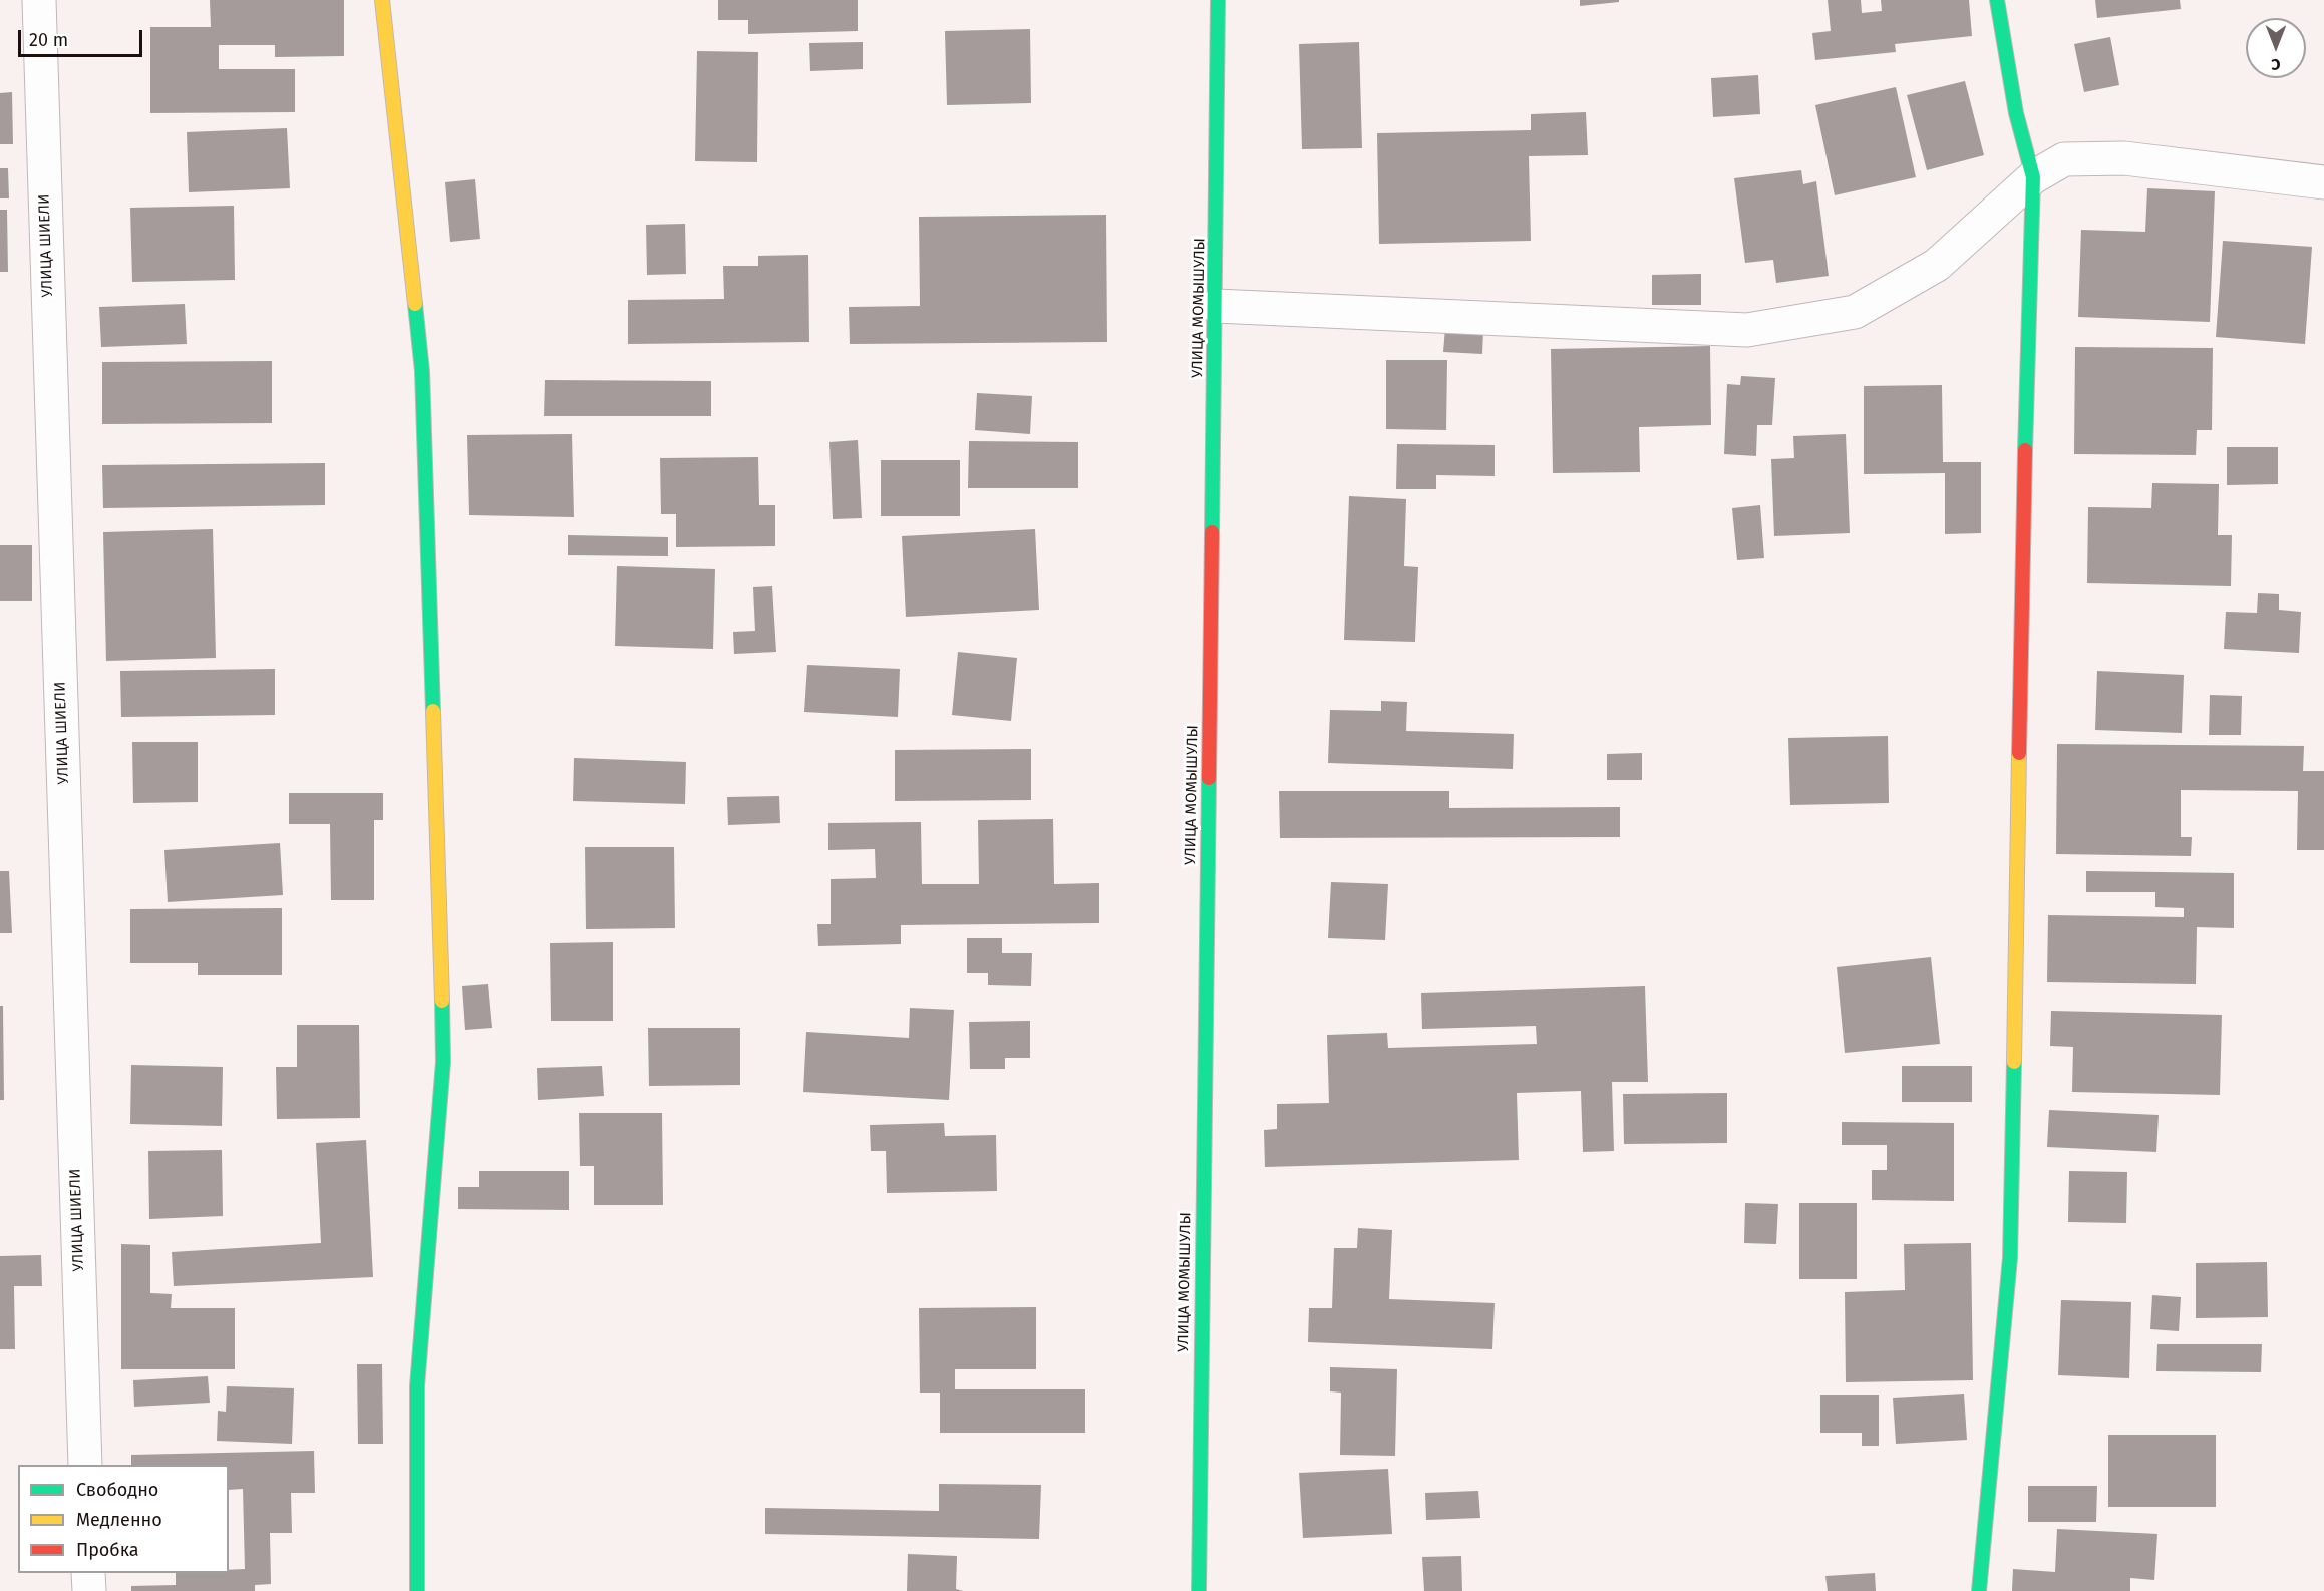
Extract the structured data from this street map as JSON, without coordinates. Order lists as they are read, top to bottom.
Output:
{
  "streets": {
    "street": ["УЛИЦА ШИЕЛИ", "УЛИЦА МОМЫШУЛЫ"]
  },
  "legend": ["Свободно", "Медленно", "Пробка"],
  "scale_bar": "20 m",
  "north": "bottom"
}
